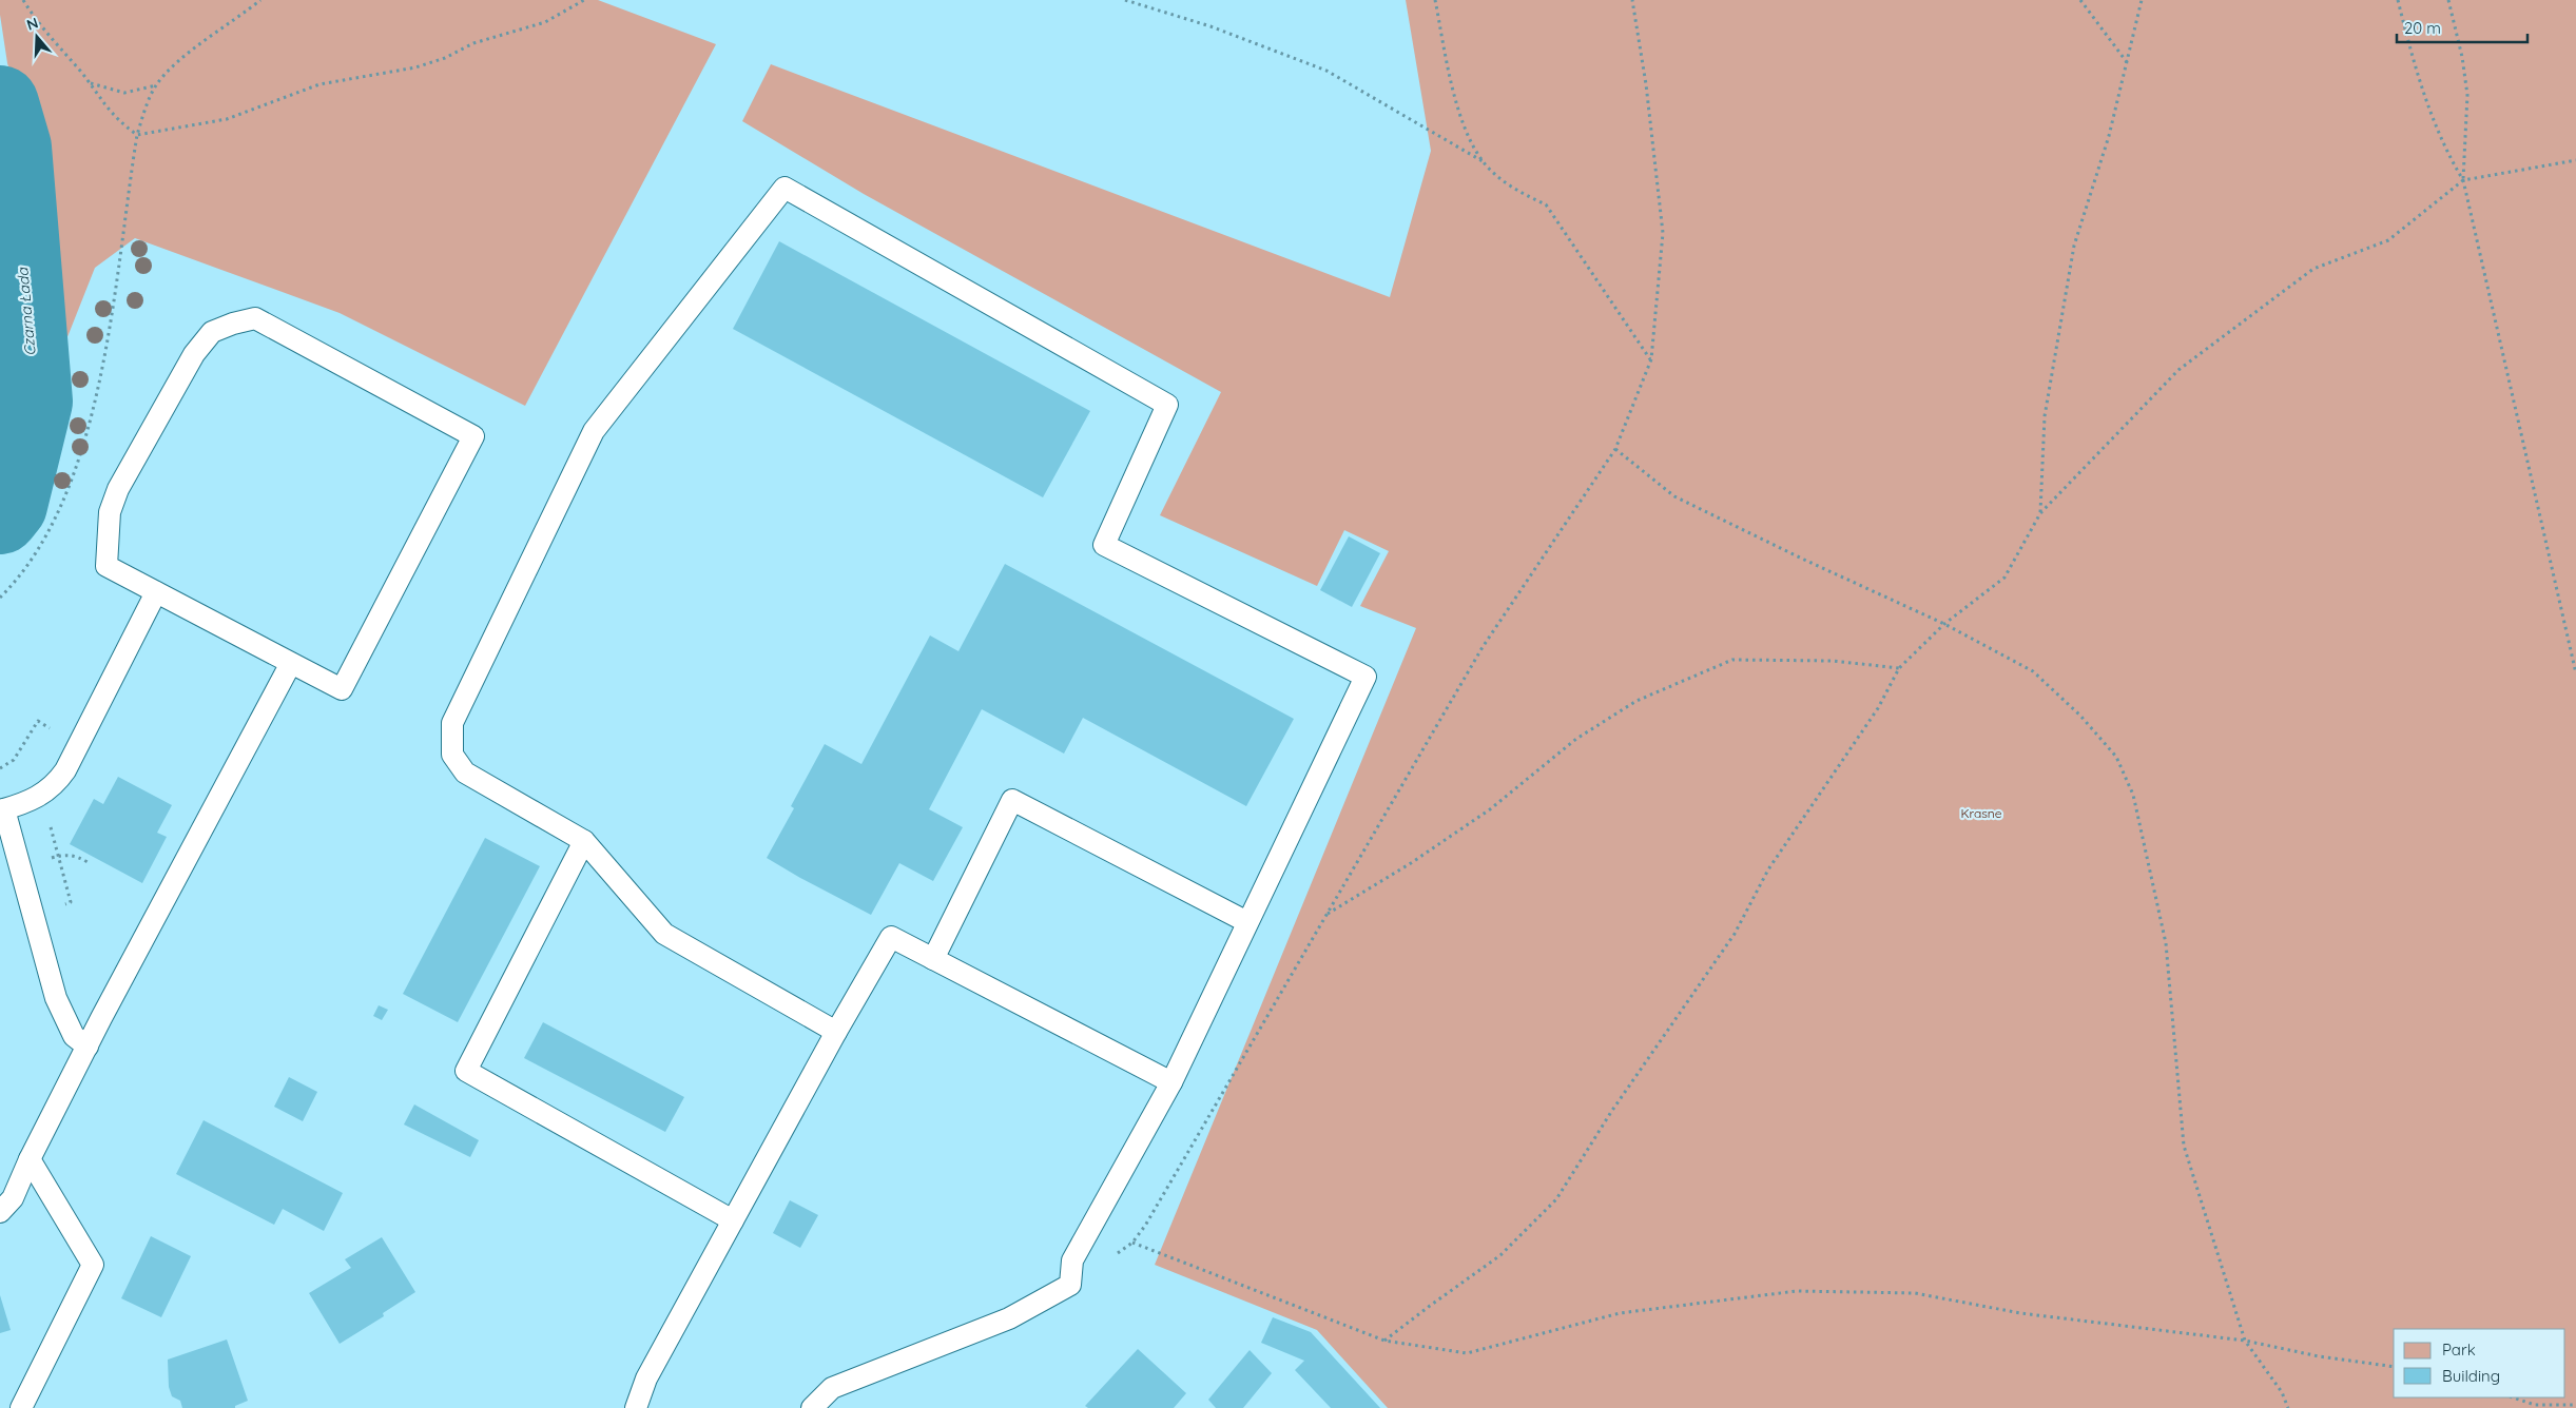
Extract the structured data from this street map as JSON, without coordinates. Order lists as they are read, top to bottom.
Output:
{
  "water": ["Czarna Łada"],
  "parks": ["Krasne"],
  "legend": ["Park", "Building"],
  "scale_bar": "20 m",
  "north": "top"
}
